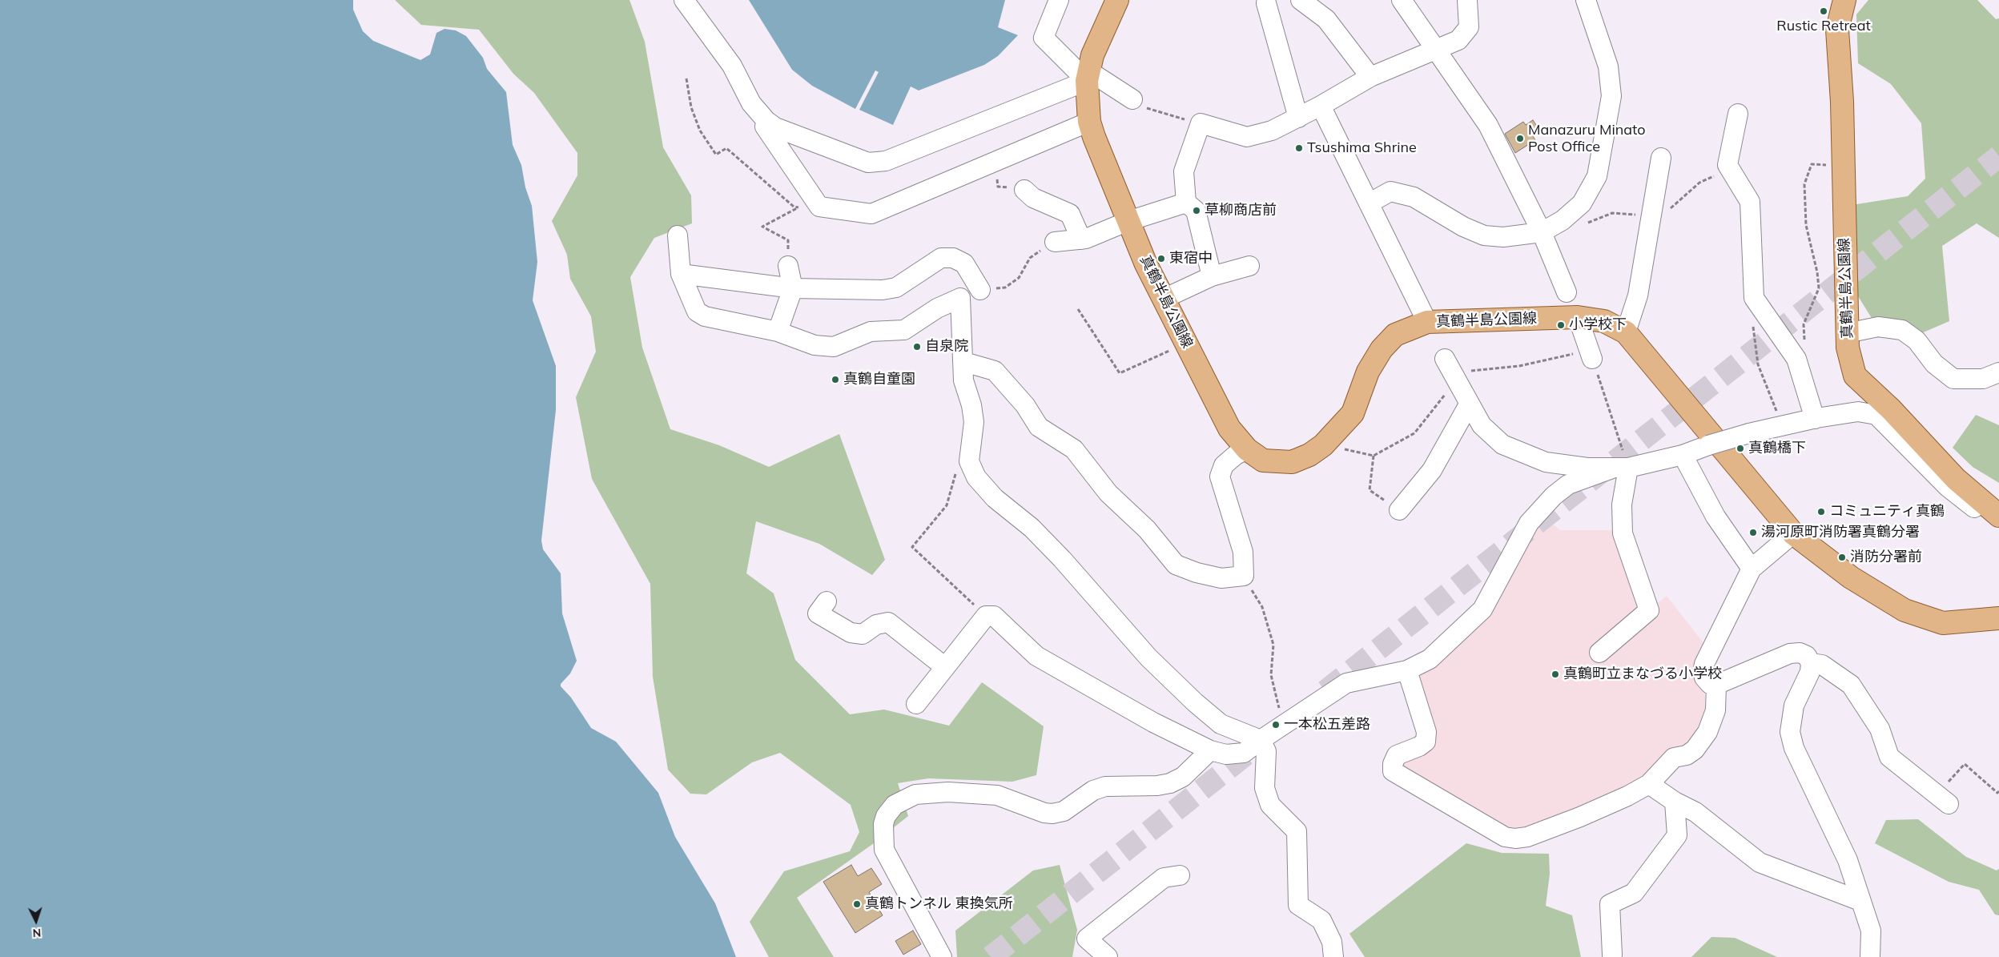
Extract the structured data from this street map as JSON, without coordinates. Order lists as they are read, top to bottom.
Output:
{
  "streets": {
    "main road": ["真鶴半島公園線"]
  },
  "places": [
    "Rustic Retreat",
    "Manazuru Minato Post Office",
    "Tsushima Shrine",
    "草柳商店前",
    "東宿中",
    "小学校下",
    "自泉院",
    "真鶴自童園",
    "真鶴橋下",
    "コミュニティ真鶴",
    "湯河原町消防署真鶴分署",
    "消防分署前",
    "真鶴町立まなづる小学校",
    "一本松五差路",
    "真鶴トンネル 東換気所"
  ],
  "north": "bottom"
}
